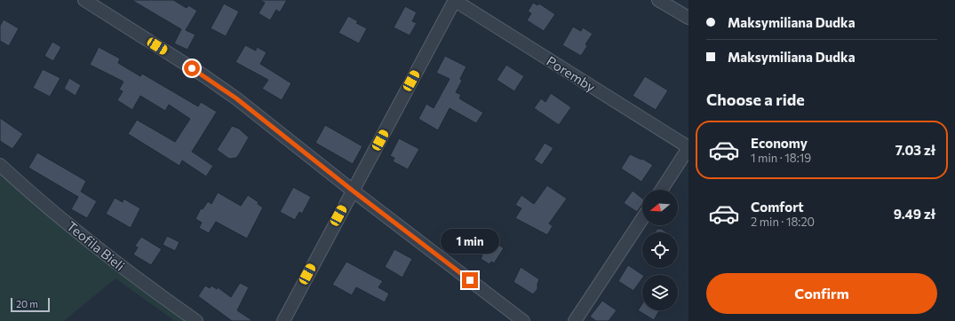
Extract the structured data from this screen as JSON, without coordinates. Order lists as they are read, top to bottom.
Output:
{
  "streets": {
    "street": ["Poremby", "Teofila Bieli"]
  },
  "scale_bar": "20 m",
  "north": "left",
  "page": {
    "banner": ["Maksymiliana Dudka", "Maksymiliana Dudka"],
    "heading": "Choose a ride",
    "list": [
      {
        "name": "Economy",
        "note": "1 min · 18:19",
        "value": "7.03 zł"
      },
      {
        "name": "Comfort",
        "note": "2 min · 18:20",
        "value": "9.49 zł"
      }
    ],
    "bubble": "1 min",
    "buttons": "Confirm",
    "scale": "20 m"
  }
}
